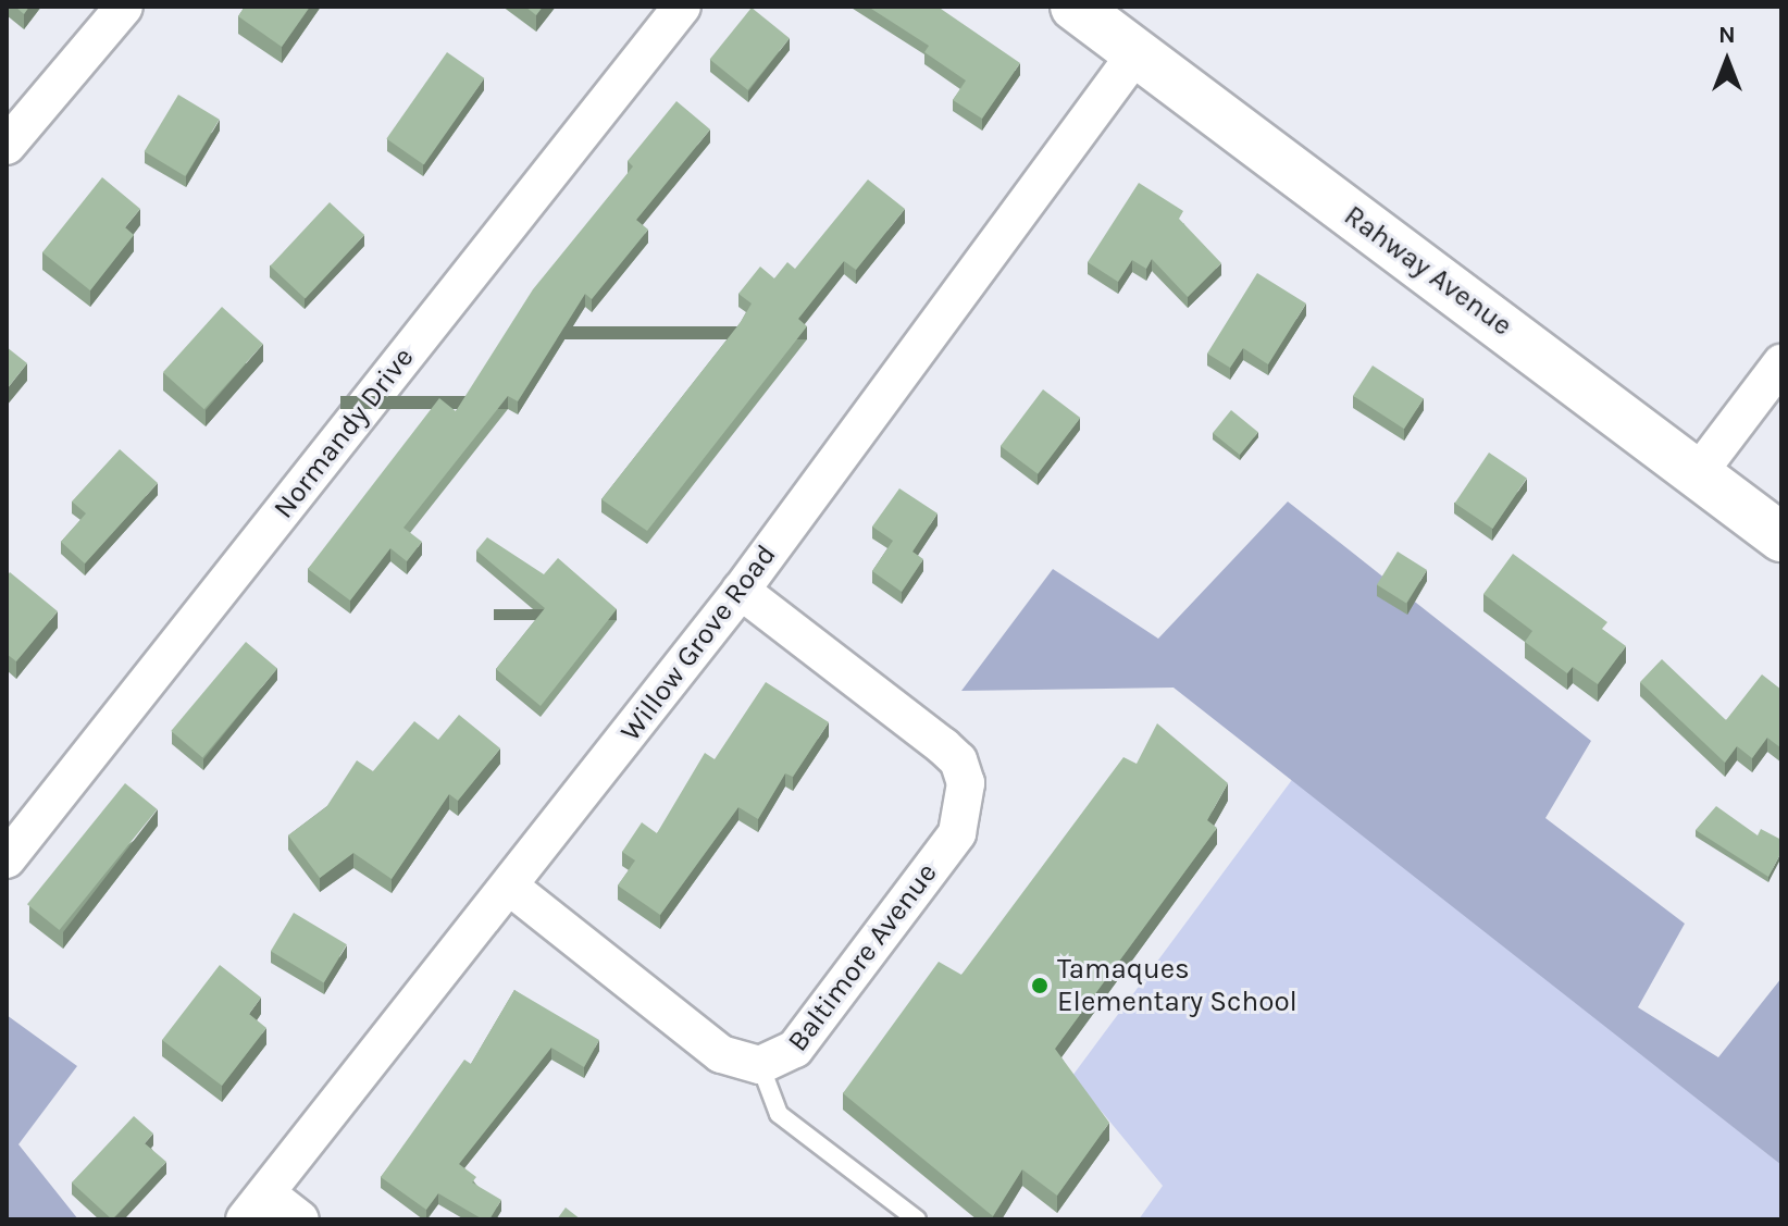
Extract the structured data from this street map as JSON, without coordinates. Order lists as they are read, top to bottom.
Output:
{
  "streets": {
    "street": [
      "Rahway Avenue",
      "Normandy Drive",
      "Willow Grove Road",
      "Baltimore Avenue"
    ]
  },
  "crossings": [
    ["Rahway Avenue", "Willow Grove Road"],
    ["Willow Grove Road", "Baltimore Avenue"]
  ],
  "places": ["Tamaques Elementary School"],
  "north": "top"
}
